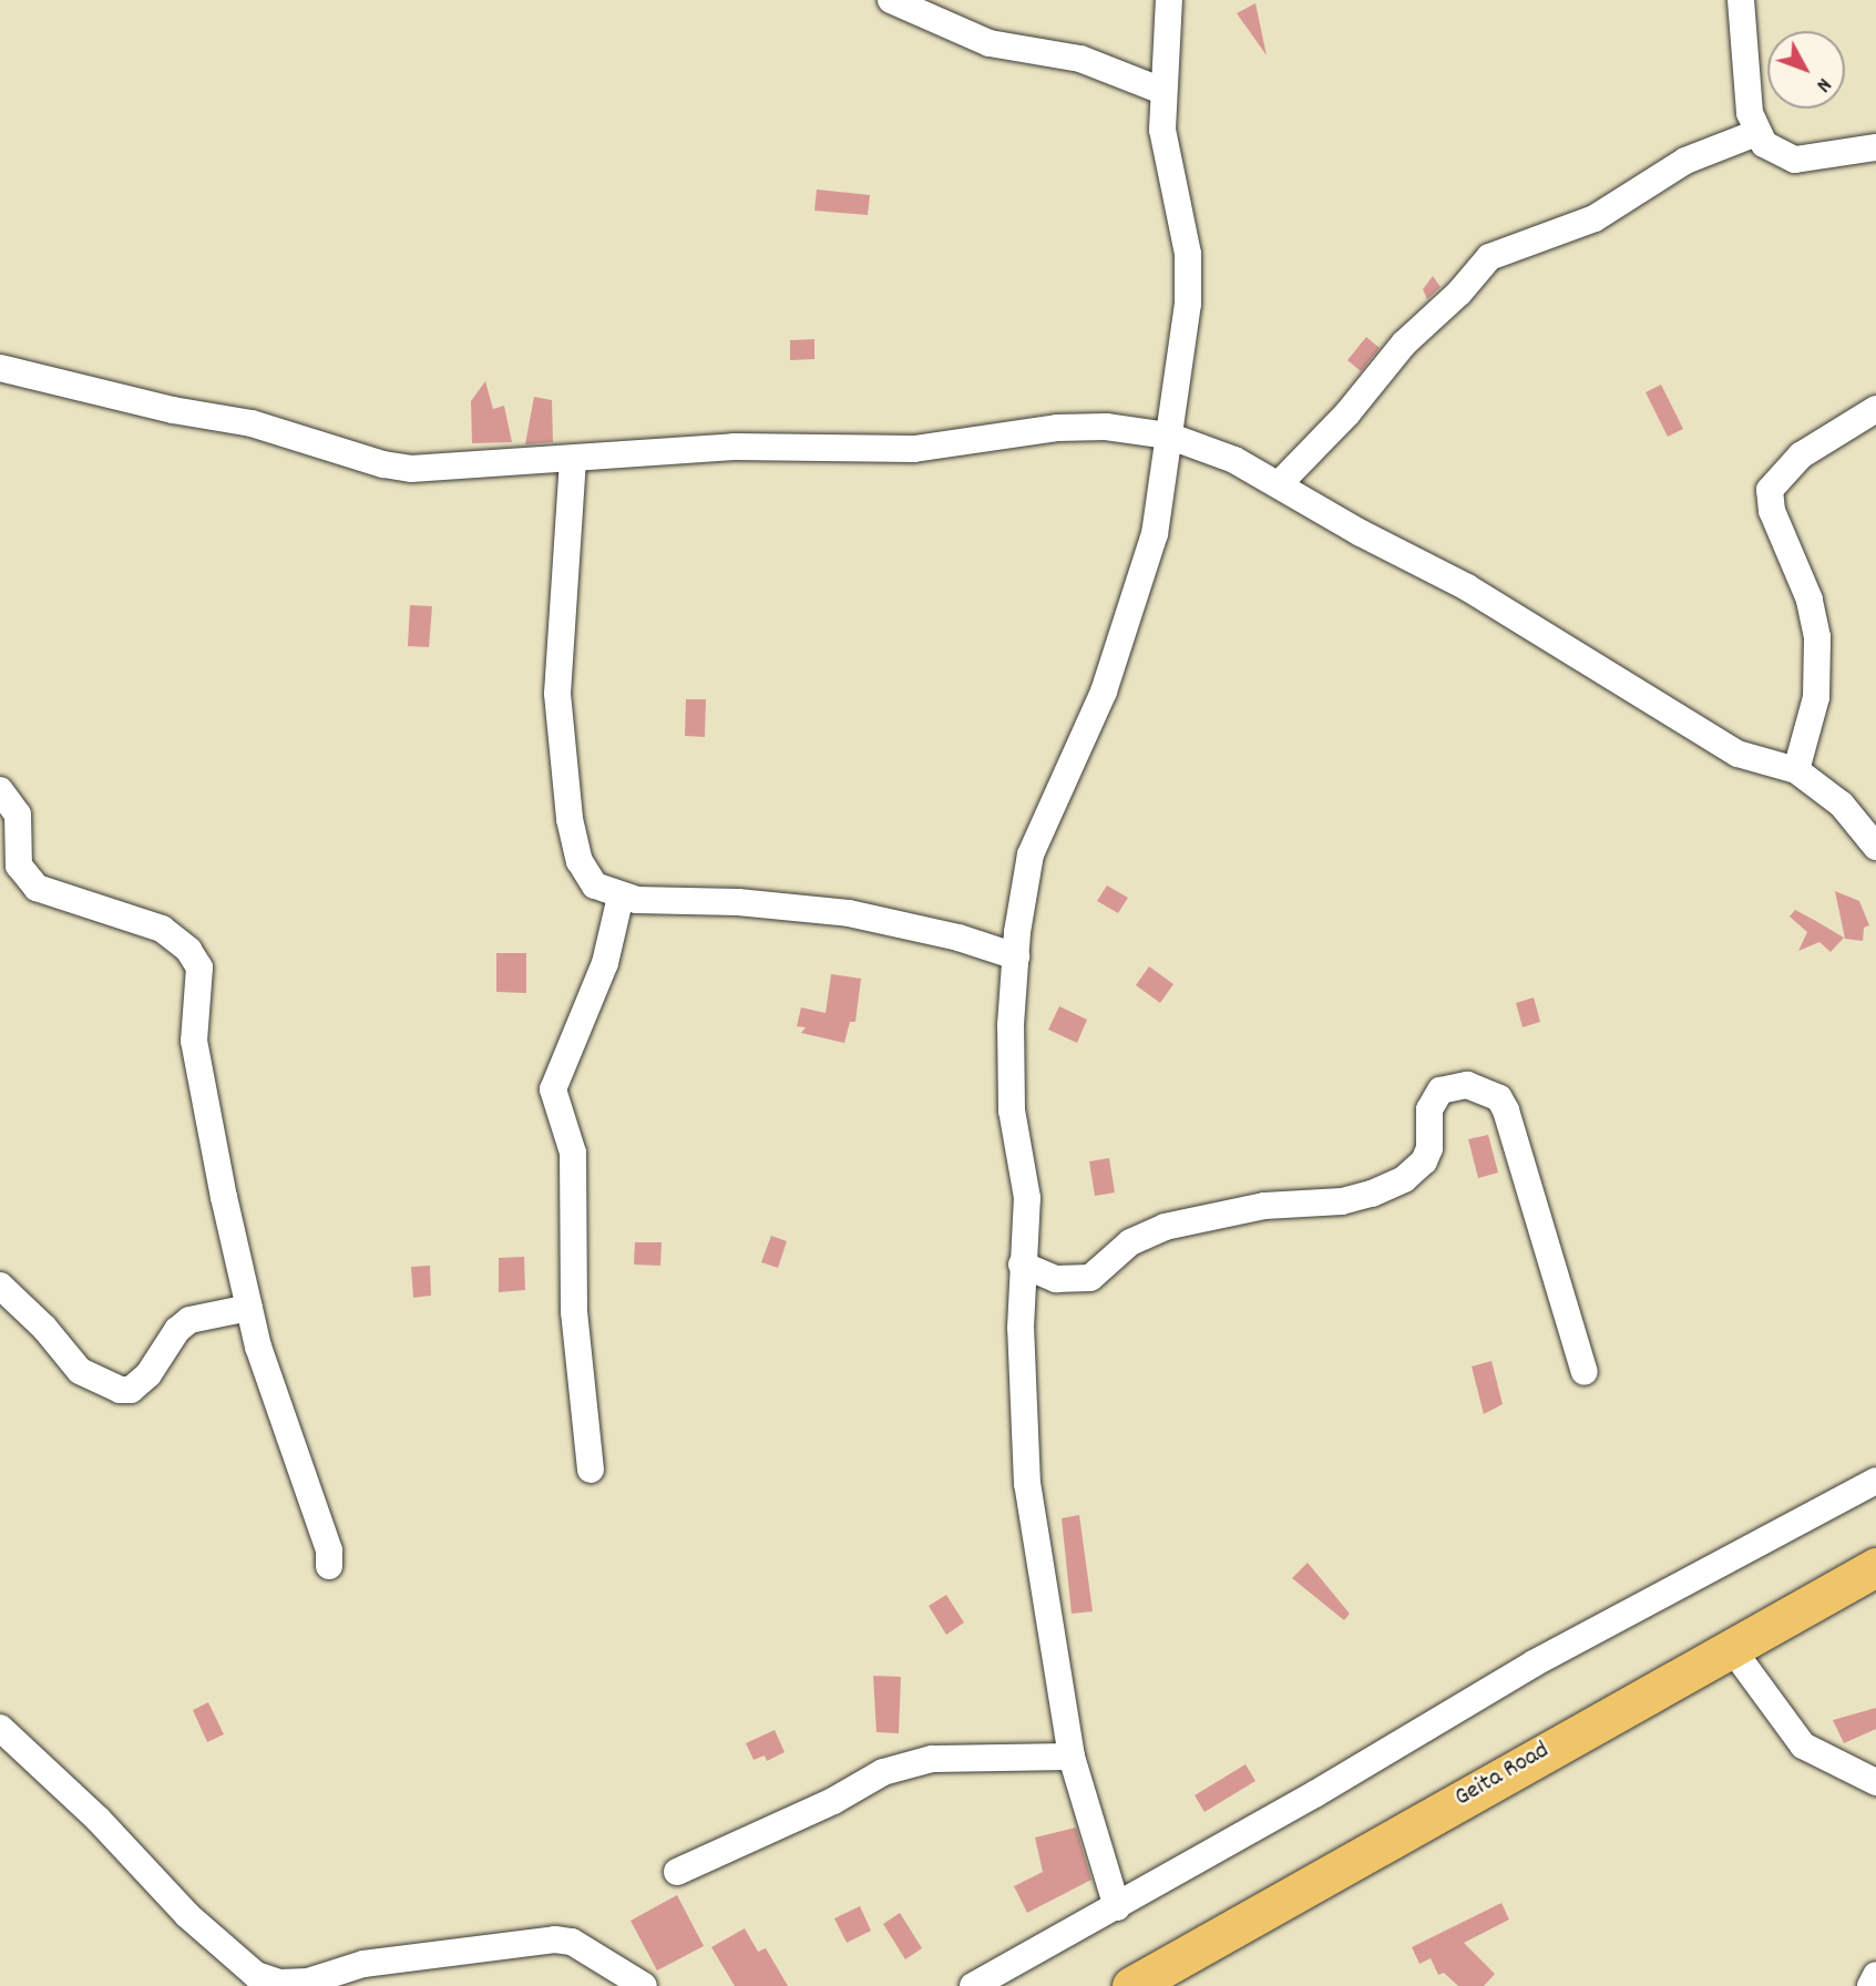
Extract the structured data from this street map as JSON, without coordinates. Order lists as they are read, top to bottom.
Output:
{
  "streets": {
    "highway": ["Geita Road"]
  },
  "north": "bottom right"
}
